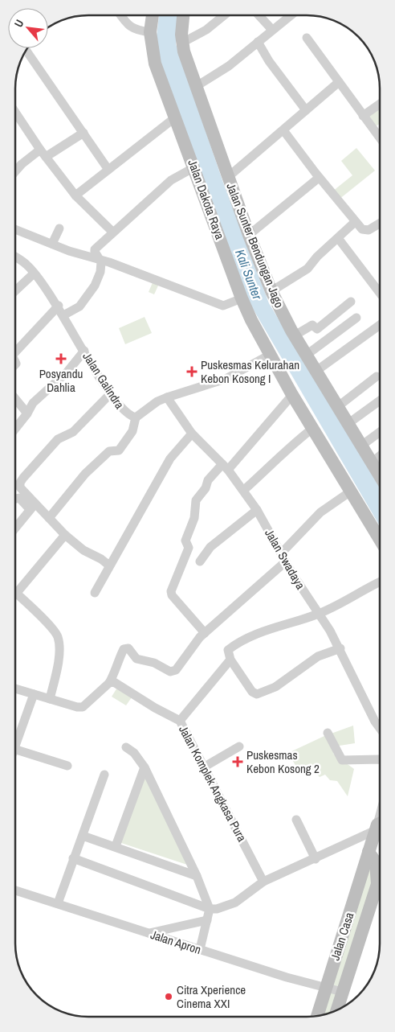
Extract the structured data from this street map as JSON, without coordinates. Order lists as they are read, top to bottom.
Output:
{
  "streets": {
    "street": [
      "Jalan Dakota Raya",
      "Jalan Sunter Bendungan Jago",
      "Jalan Galindra",
      "Jalan Swadaya",
      "Jalan Komplek Angkasa Pura",
      "Jalan Casa",
      "Jalan Apron"
    ]
  },
  "crossings": [
    ["Jalan Dakota Raya", "Jalan Galindra"],
    ["Jalan Galindra", "Jalan Swadaya"],
    ["Jalan Casa", "Jalan Apron"]
  ],
  "water": ["Kali Sunter"],
  "places": {
    "health": ["Posyandu Dahlia", "Puskesmas Kelurahan Kebon Kosong I", "Puskesmas Kebon Kosong 2"],
    "other": ["Citra Xperience Cinema XXI"]
  },
  "north": "top left"
}
